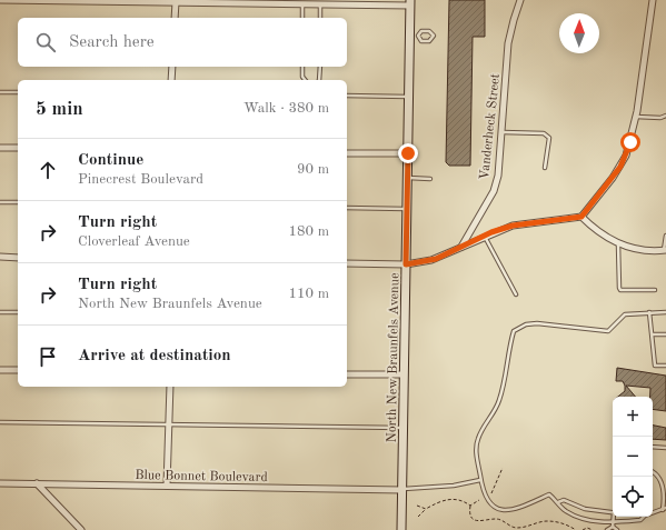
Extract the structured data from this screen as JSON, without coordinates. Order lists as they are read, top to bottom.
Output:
{
  "streets": {
    "street": ["Vanderheck Street", "North New Braunfels Avenue", "Blue Bonnet Boulevard"]
  },
  "crossings": [
    ["North New Braunfels Avenue", "Blue Bonnet Boulevard"]
  ],
  "north": "top",
  "page": {
    "search": "Search here",
    "heading": ["5 min", "Walk · 380 m"],
    "list": [
      ["Continue", "Pinecrest Boulevard", "90 m"],
      ["Turn right", "Cloverleaf Avenue", "180 m"],
      ["Turn right", "North New Braunfels Avenue", "110 m"],
      "Arrive at destination"
    ],
    "map_buttons": ["+", "−"]
  }
}
